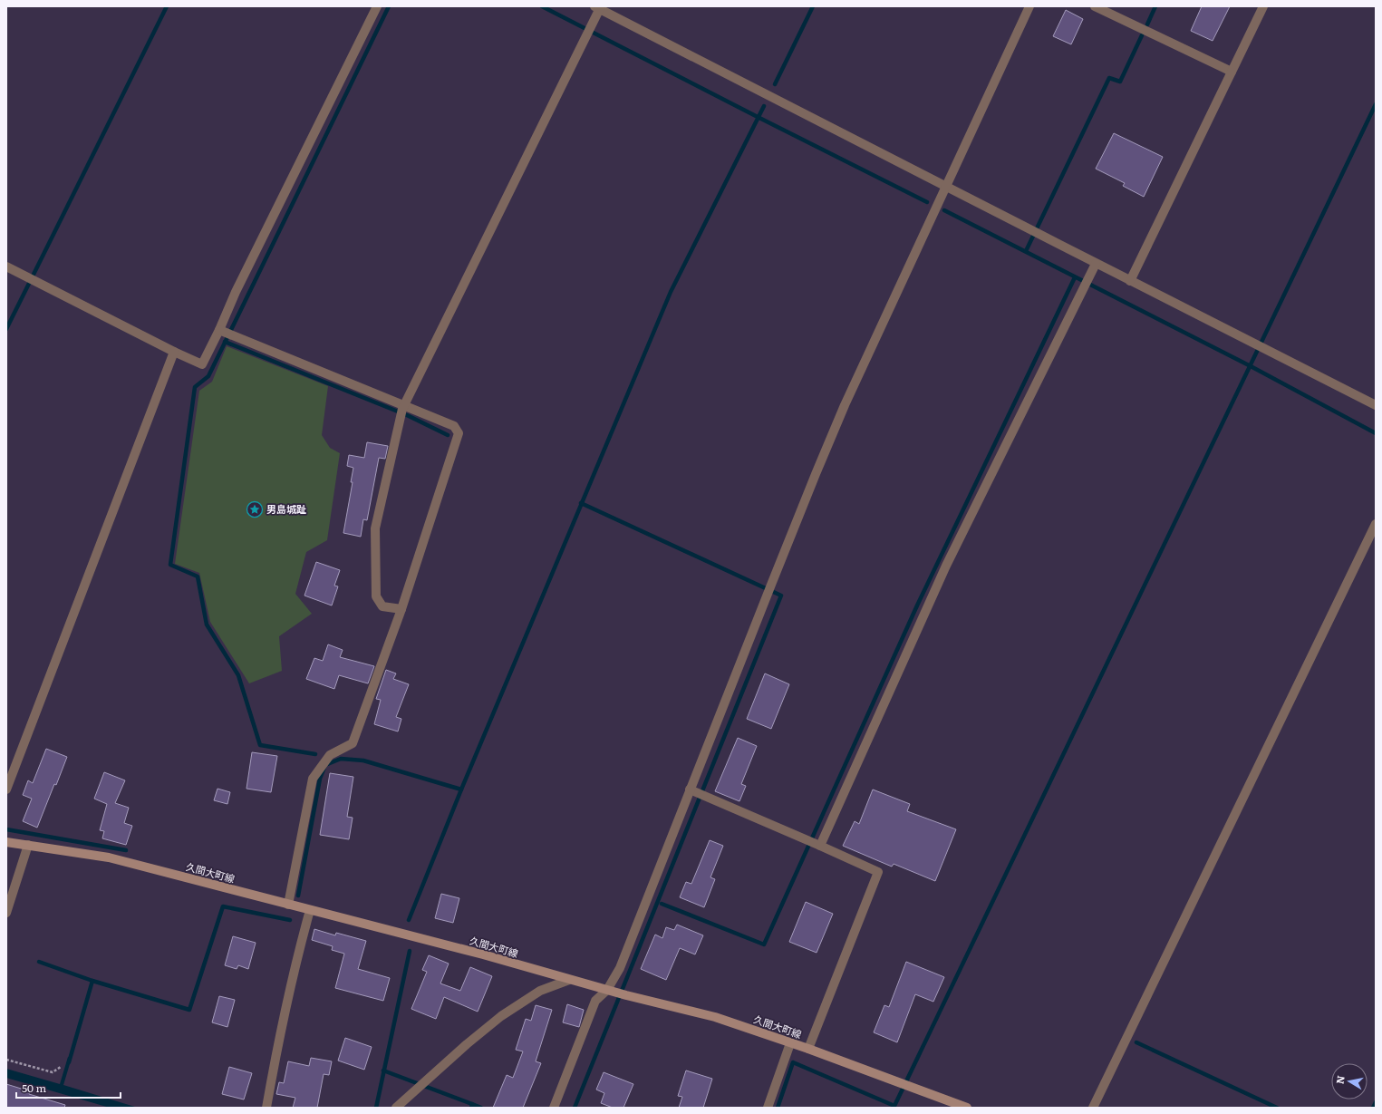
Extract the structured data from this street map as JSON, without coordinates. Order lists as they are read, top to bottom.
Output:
{
  "streets": {
    "main road": ["久間大町線"]
  },
  "places": {
    "place": ["男島城趾"]
  },
  "scale_bar": "50 m",
  "north": "left"
}
